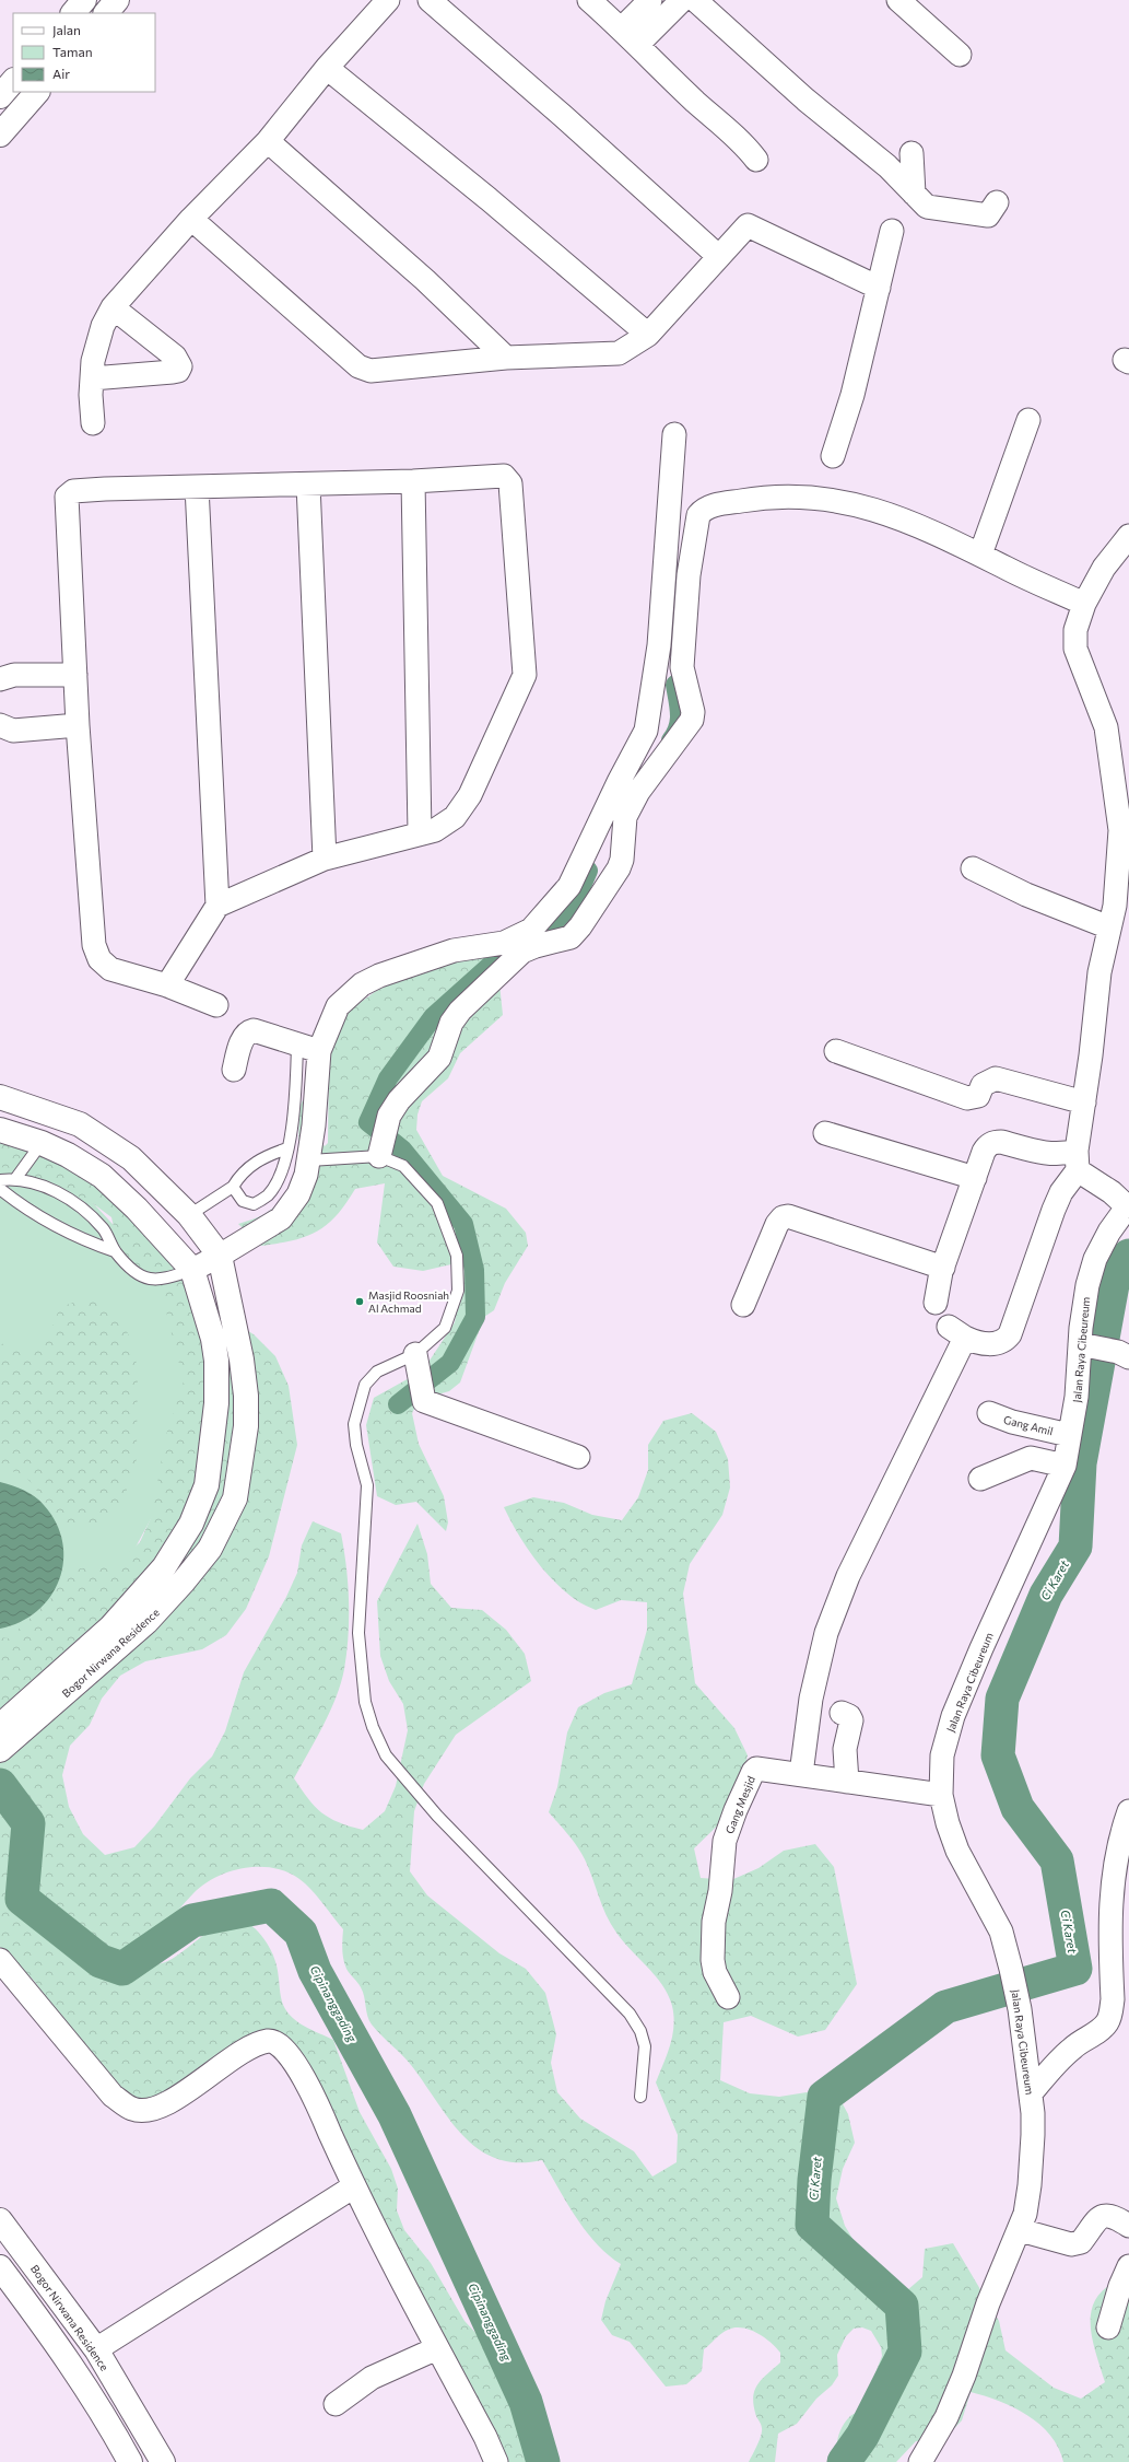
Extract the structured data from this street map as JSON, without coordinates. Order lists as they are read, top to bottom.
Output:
{
  "streets": {
    "street": [
      "Jalan Raya Cibeureum",
      "Gang Amil",
      "Bogor Nirwana Residence",
      "Gang Mesjid"
    ]
  },
  "crossings": [
    ["Jalan Raya Cibeureum", "Gang Amil"],
    ["Jalan Raya Cibeureum", "Gang Mesjid"]
  ],
  "water": ["Ci Karet", "Cipinanggading"],
  "places": ["Masjid Roosniah Al Achmad"],
  "legend": ["Jalan", "Taman", "Air"]
}
